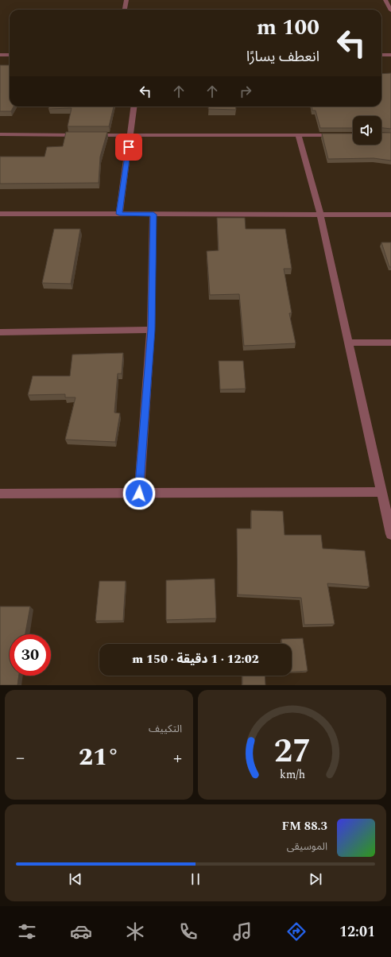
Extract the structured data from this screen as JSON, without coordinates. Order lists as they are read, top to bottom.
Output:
{
  "page": {
    "turn": ["100 m", "انعطف يسارًا"],
    "limit": "30",
    "trip": "12:02 · 1 دقيقة · 150 m",
    "tile": "التكييف",
    "heat": ["−", "21°", "+"],
    "song": ["88.3 FM", "الموسيقى"],
    "tabs": "12:01",
    "gauge": ["27", "km/h"]
  }
}
